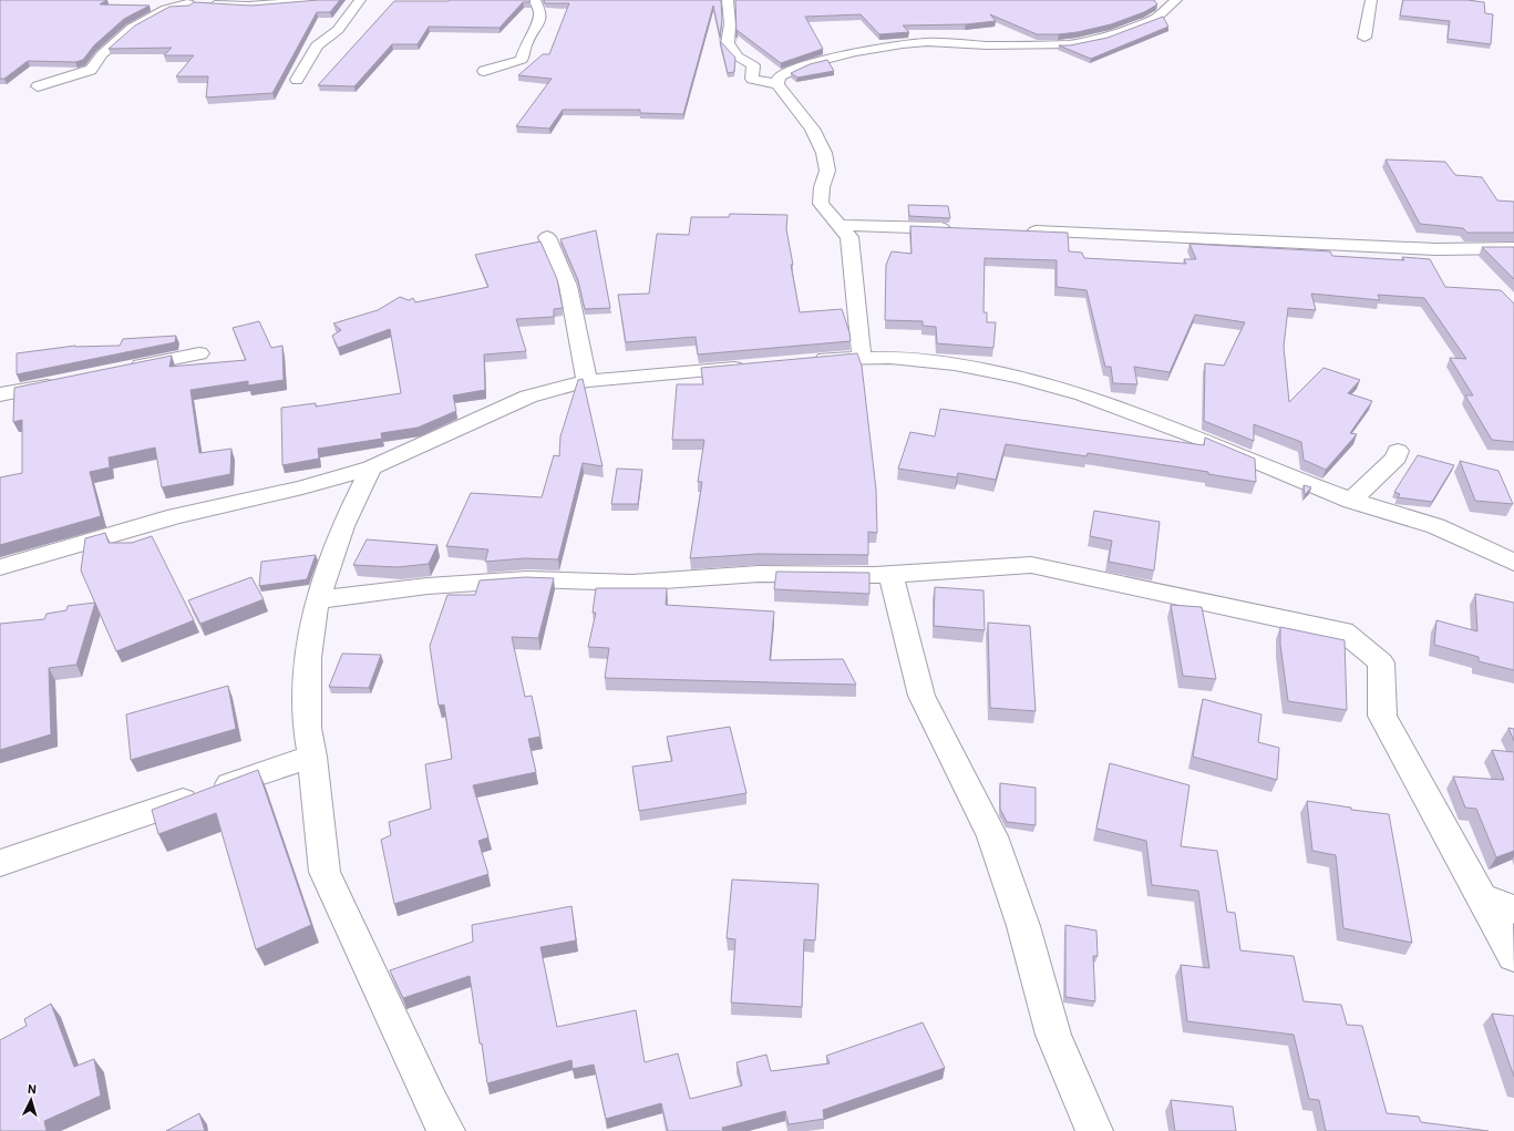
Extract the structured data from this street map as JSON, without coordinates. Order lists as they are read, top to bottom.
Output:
{
  "north": "top"
}
